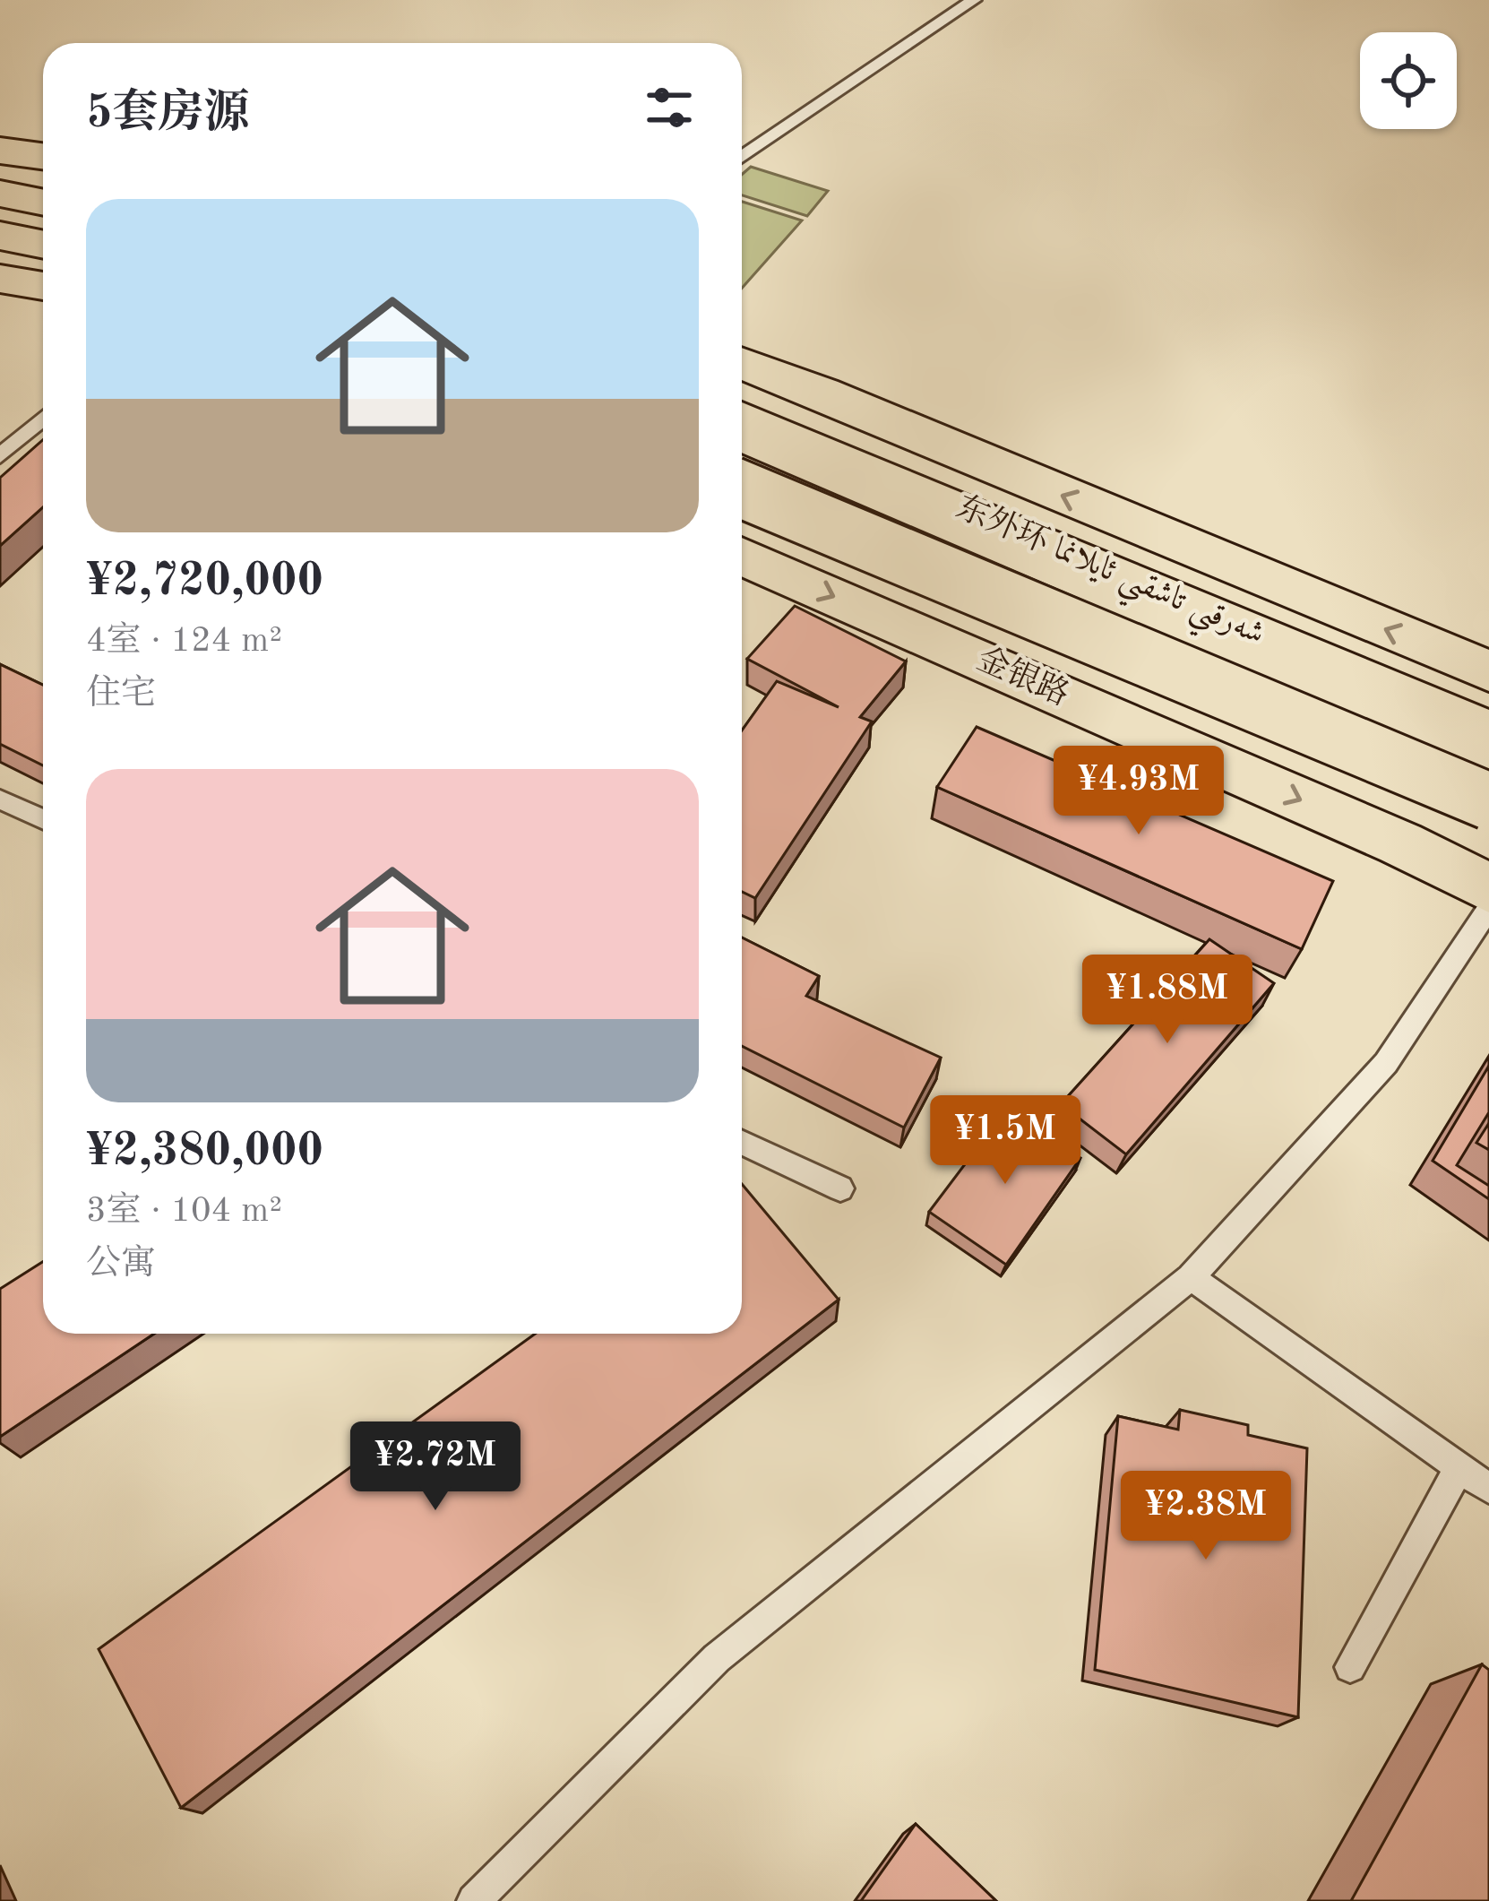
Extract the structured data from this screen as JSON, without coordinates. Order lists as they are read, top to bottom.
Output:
{
  "streets": {
    "main road": ["东外环 شەرقىي تاشقىي ئايلانما", "金银路"]
  },
  "page": {
    "heading": "5套房源",
    "list": [
      {
        "name": "¥2,720,000",
        "note": "4室 · 124 m² · 住宅"
      },
      {
        "name": "¥2,380,000",
        "note": "3室 · 104 m² · 公寓"
      }
    ],
    "price": [
      "¥4.93M",
      "¥1.88M",
      "¥1.5M",
      "¥2.72M",
      "¥2.38M"
    ]
  }
}
